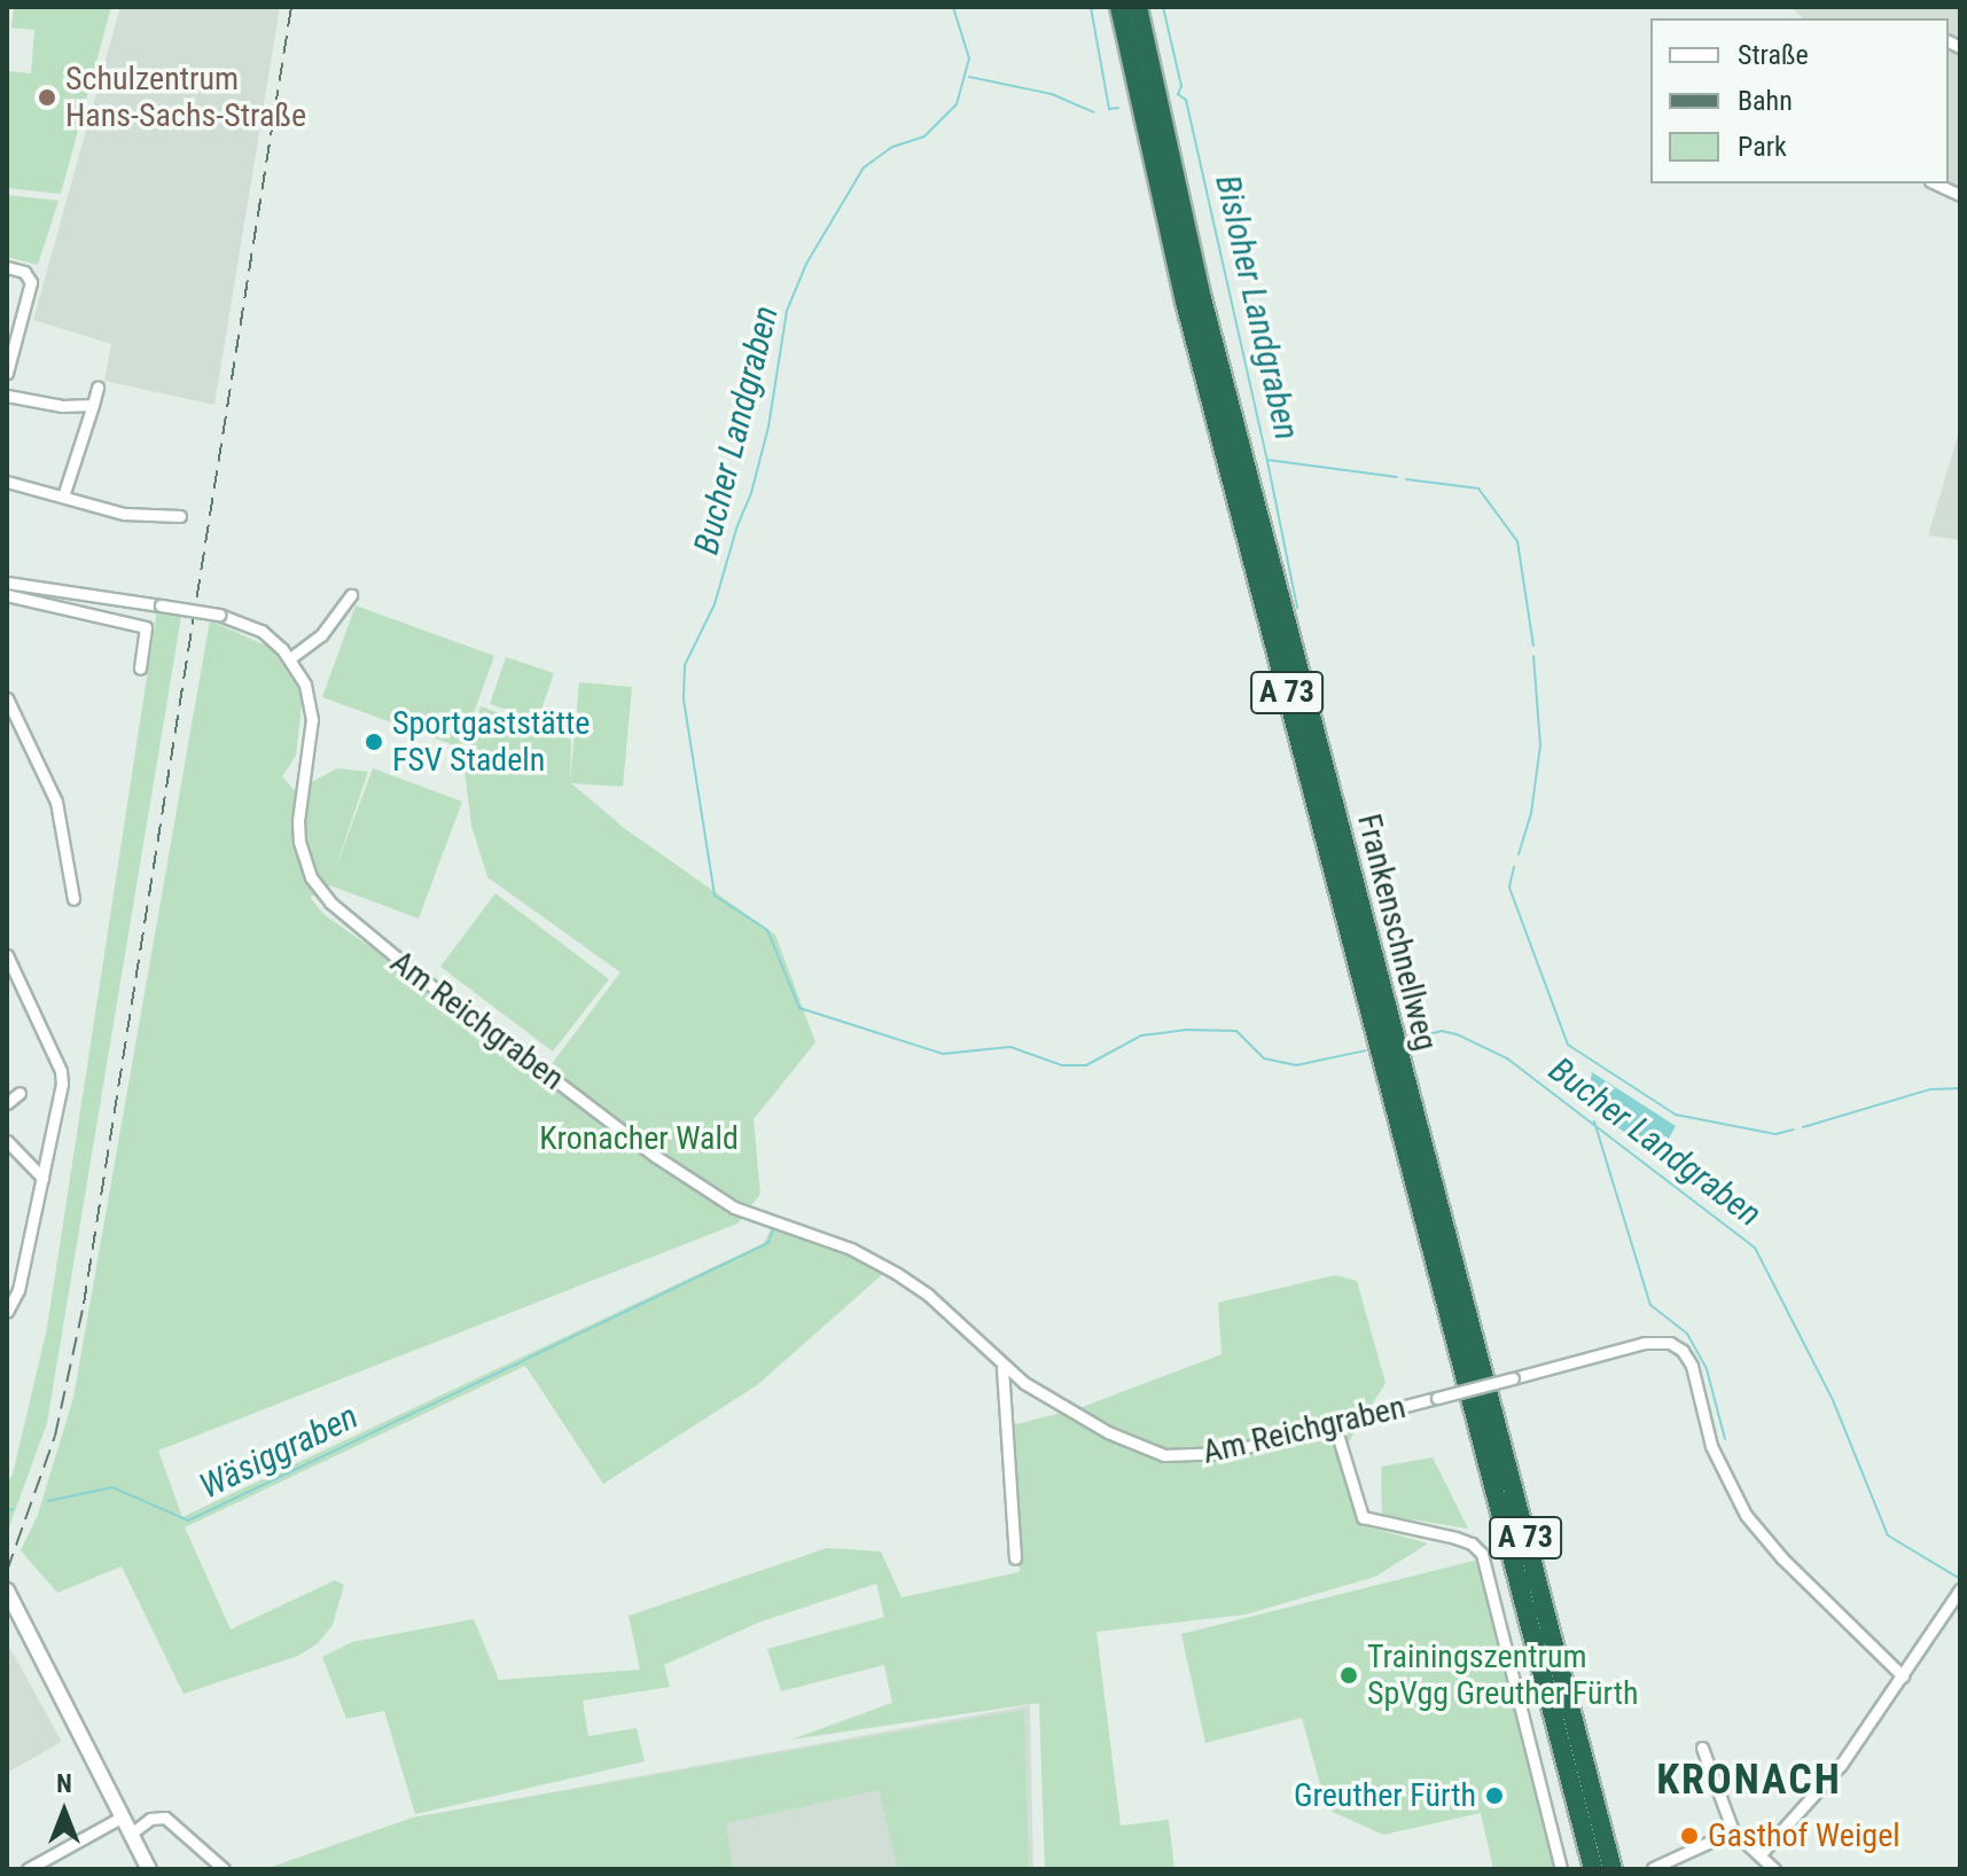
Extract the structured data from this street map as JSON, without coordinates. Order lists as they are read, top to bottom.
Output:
{
  "streets": {
    "highway": ["A 73", "Frankenschnellweg"],
    "street": ["Am Reichgraben"]
  },
  "districts": ["KRONACH"],
  "water": ["Bisloher Landgraben", "Bucher Landgraben", "Wäsiggraben"],
  "parks": ["Kronacher Wald"],
  "places": [
    "Schulzentrum Hans-Sachs-Straße",
    "Sportgaststätte FSV Stadeln",
    "Trainingszentrum SpVgg Greuther Fürth",
    "Greuther Fürth",
    "Gasthof Weigel"
  ],
  "legend": ["Straße", "Bahn", "Park"],
  "north": "top"
}
